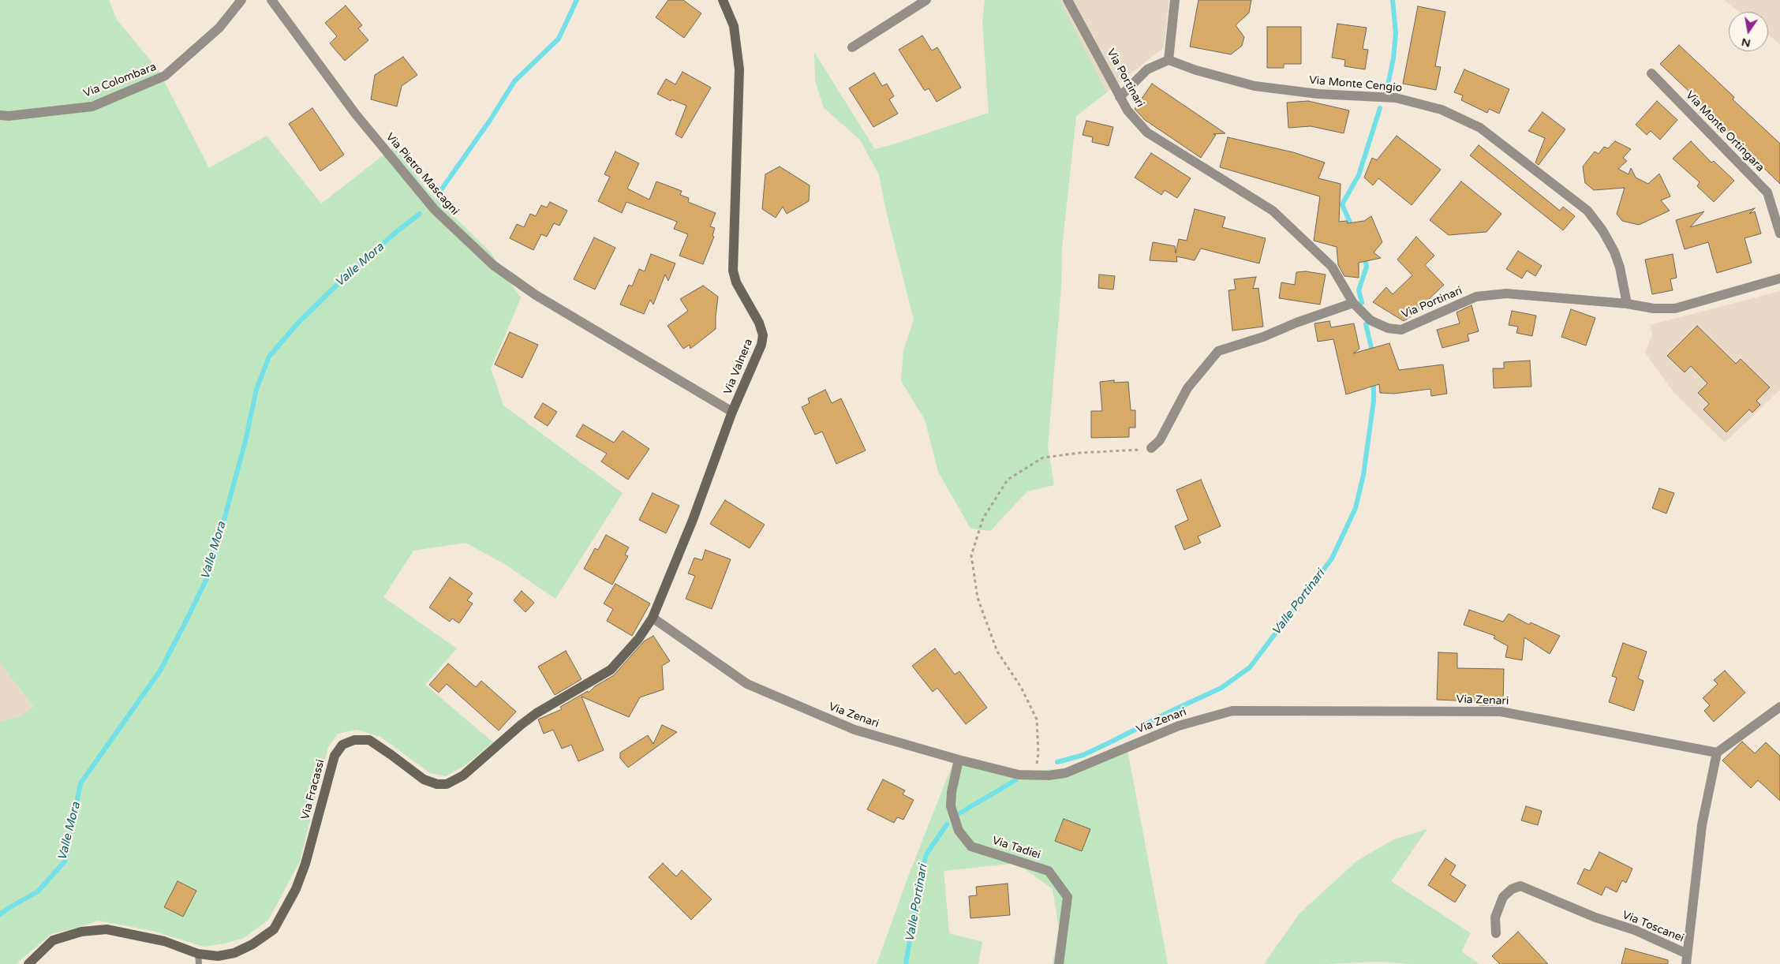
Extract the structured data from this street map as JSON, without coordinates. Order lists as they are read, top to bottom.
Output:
{
  "streets": {
    "street": [
      "Via Portinari",
      "Via Colombara",
      "Via Monte Cengio",
      "Via Monte Ortingara",
      "Via Pietro Mascagni",
      "Via Valnera",
      "Via Zenari",
      "Via Fracassi",
      "Via Tadiei",
      "Via Toscanei"
    ]
  },
  "crossings": [
    ["Via Portinari", "Via Monte Cengio"],
    ["Via Pietro Mascagni", "Via Valnera"],
    ["Via Valnera", "Via Zenari"],
    ["Via Valnera", "Via Fracassi"],
    ["Via Zenari", "Via Fracassi"],
    ["Via Zenari", "Via Tadiei"],
    ["Via Zenari", "Via Toscanei"]
  ],
  "water": ["Valle Mora", "Valle Portinari"],
  "north": "bottom"
}
